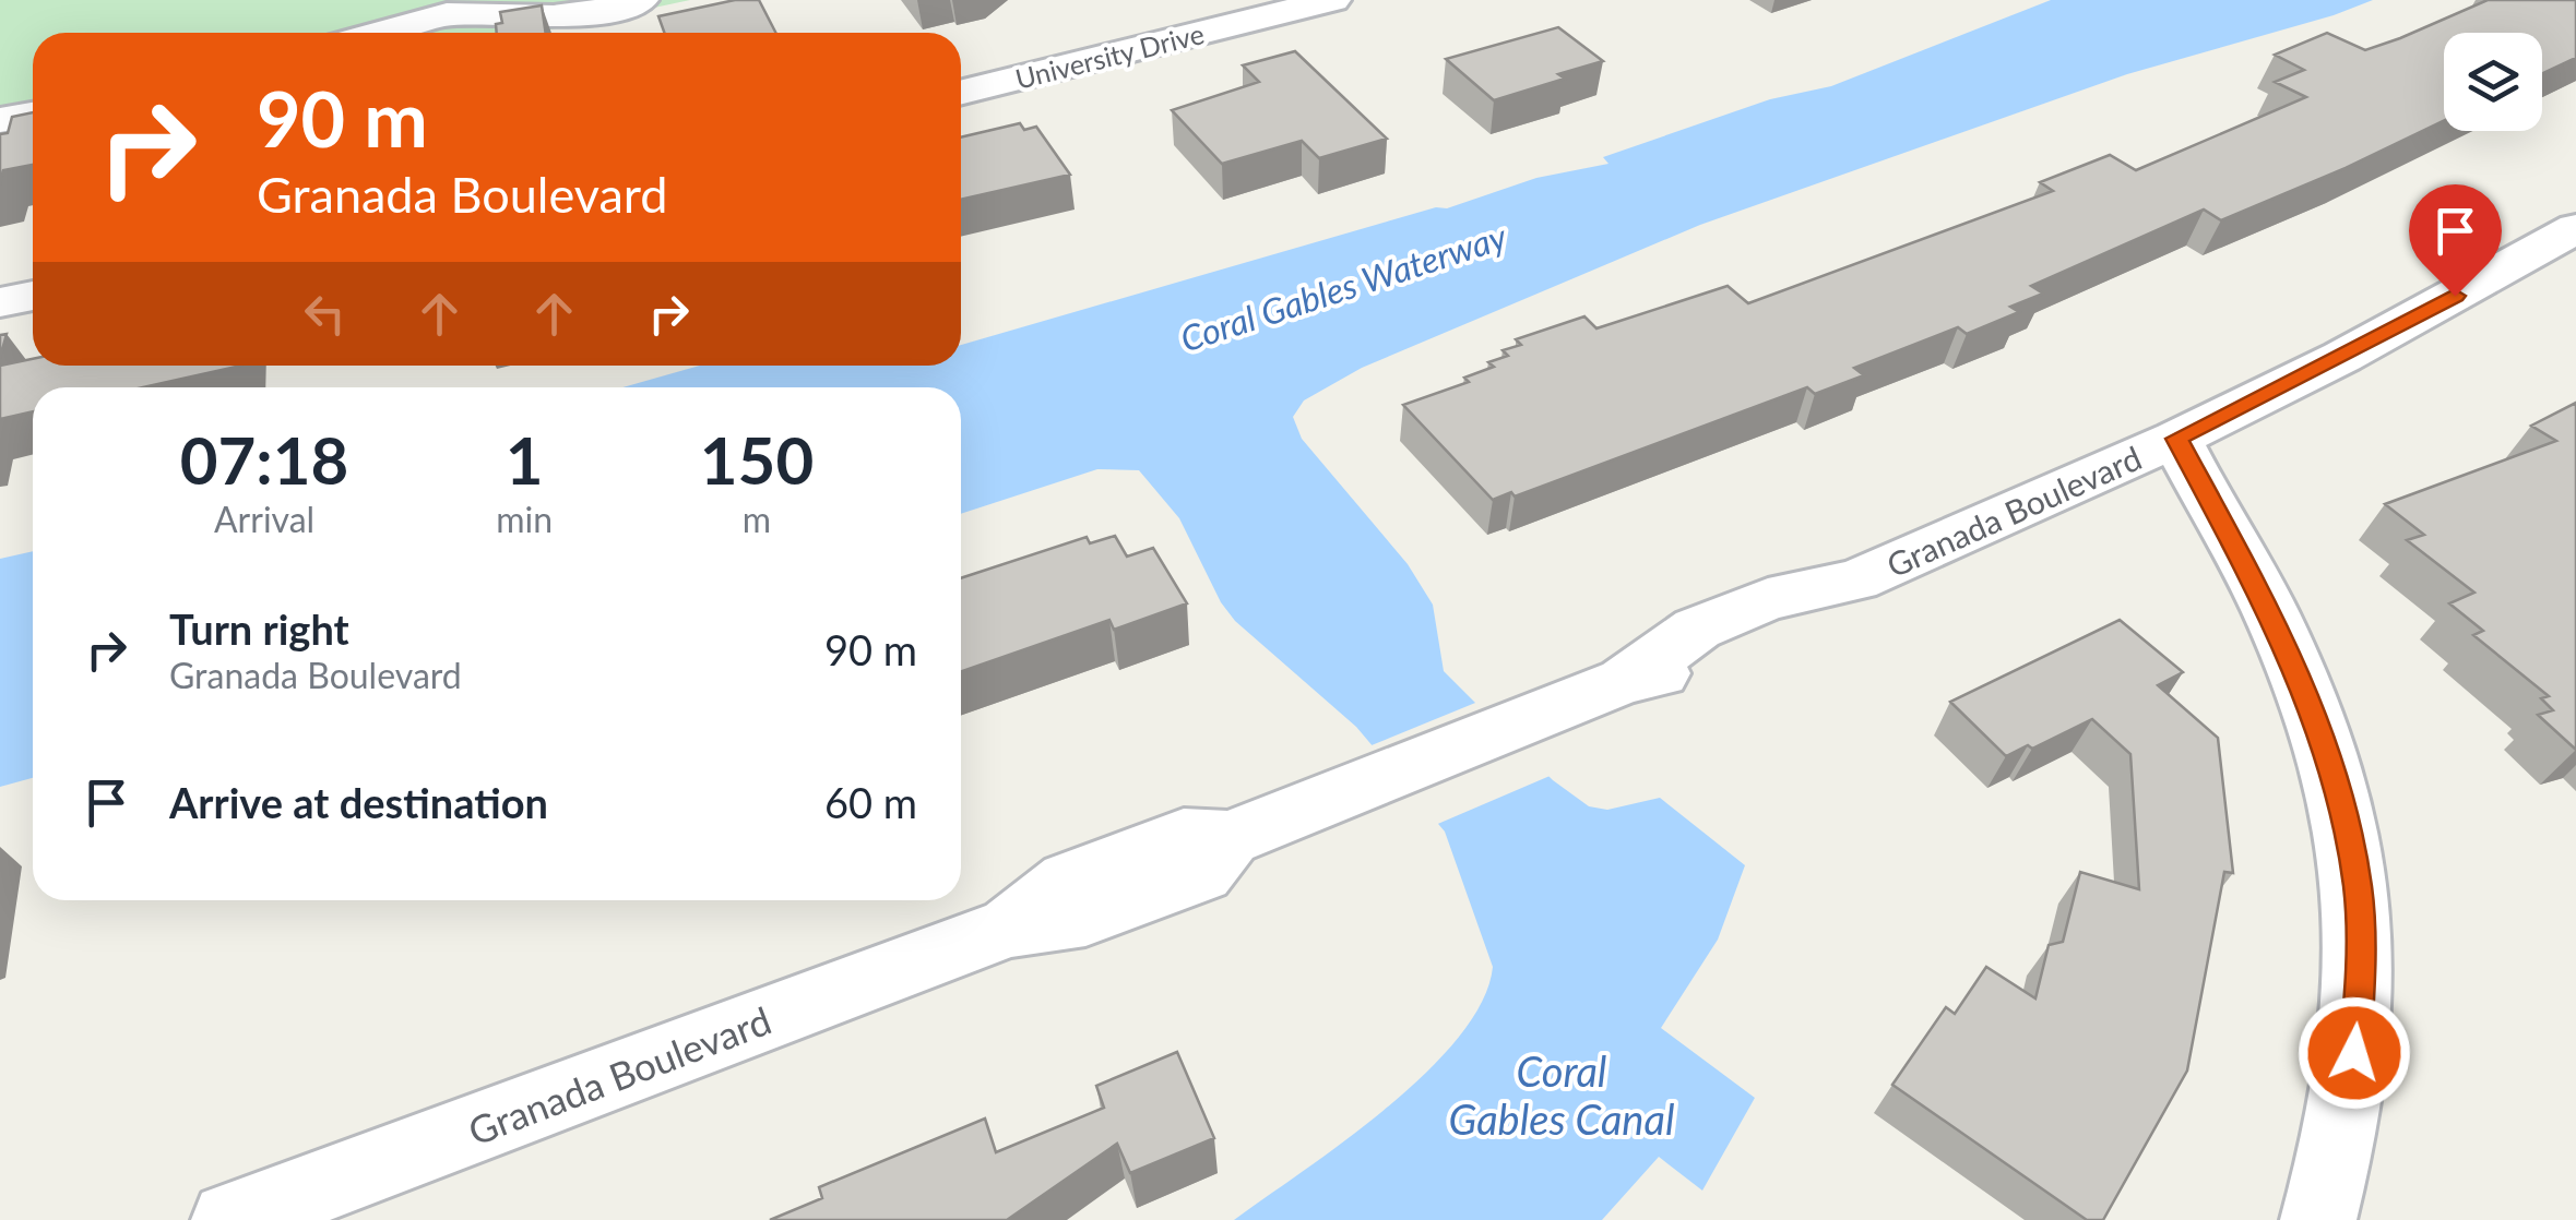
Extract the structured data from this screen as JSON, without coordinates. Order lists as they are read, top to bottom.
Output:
{
  "streets": {
    "street": ["University Drive", "Granada Boulevard"]
  },
  "water": ["Coral Gables Waterway", "Coral Gables Canal"],
  "page": {
    "turn": ["90 m", "Granada Boulevard"],
    "eta": [
      "07:18",
      "Arrival",
      "1",
      "min",
      "150",
      "m"
    ],
    "list": [
      {
        "name": "Turn right",
        "note": "Granada Boulevard",
        "value": "90 m"
      },
      {
        "name": "Arrive at destination",
        "value": "60 m"
      }
    ]
  }
}
